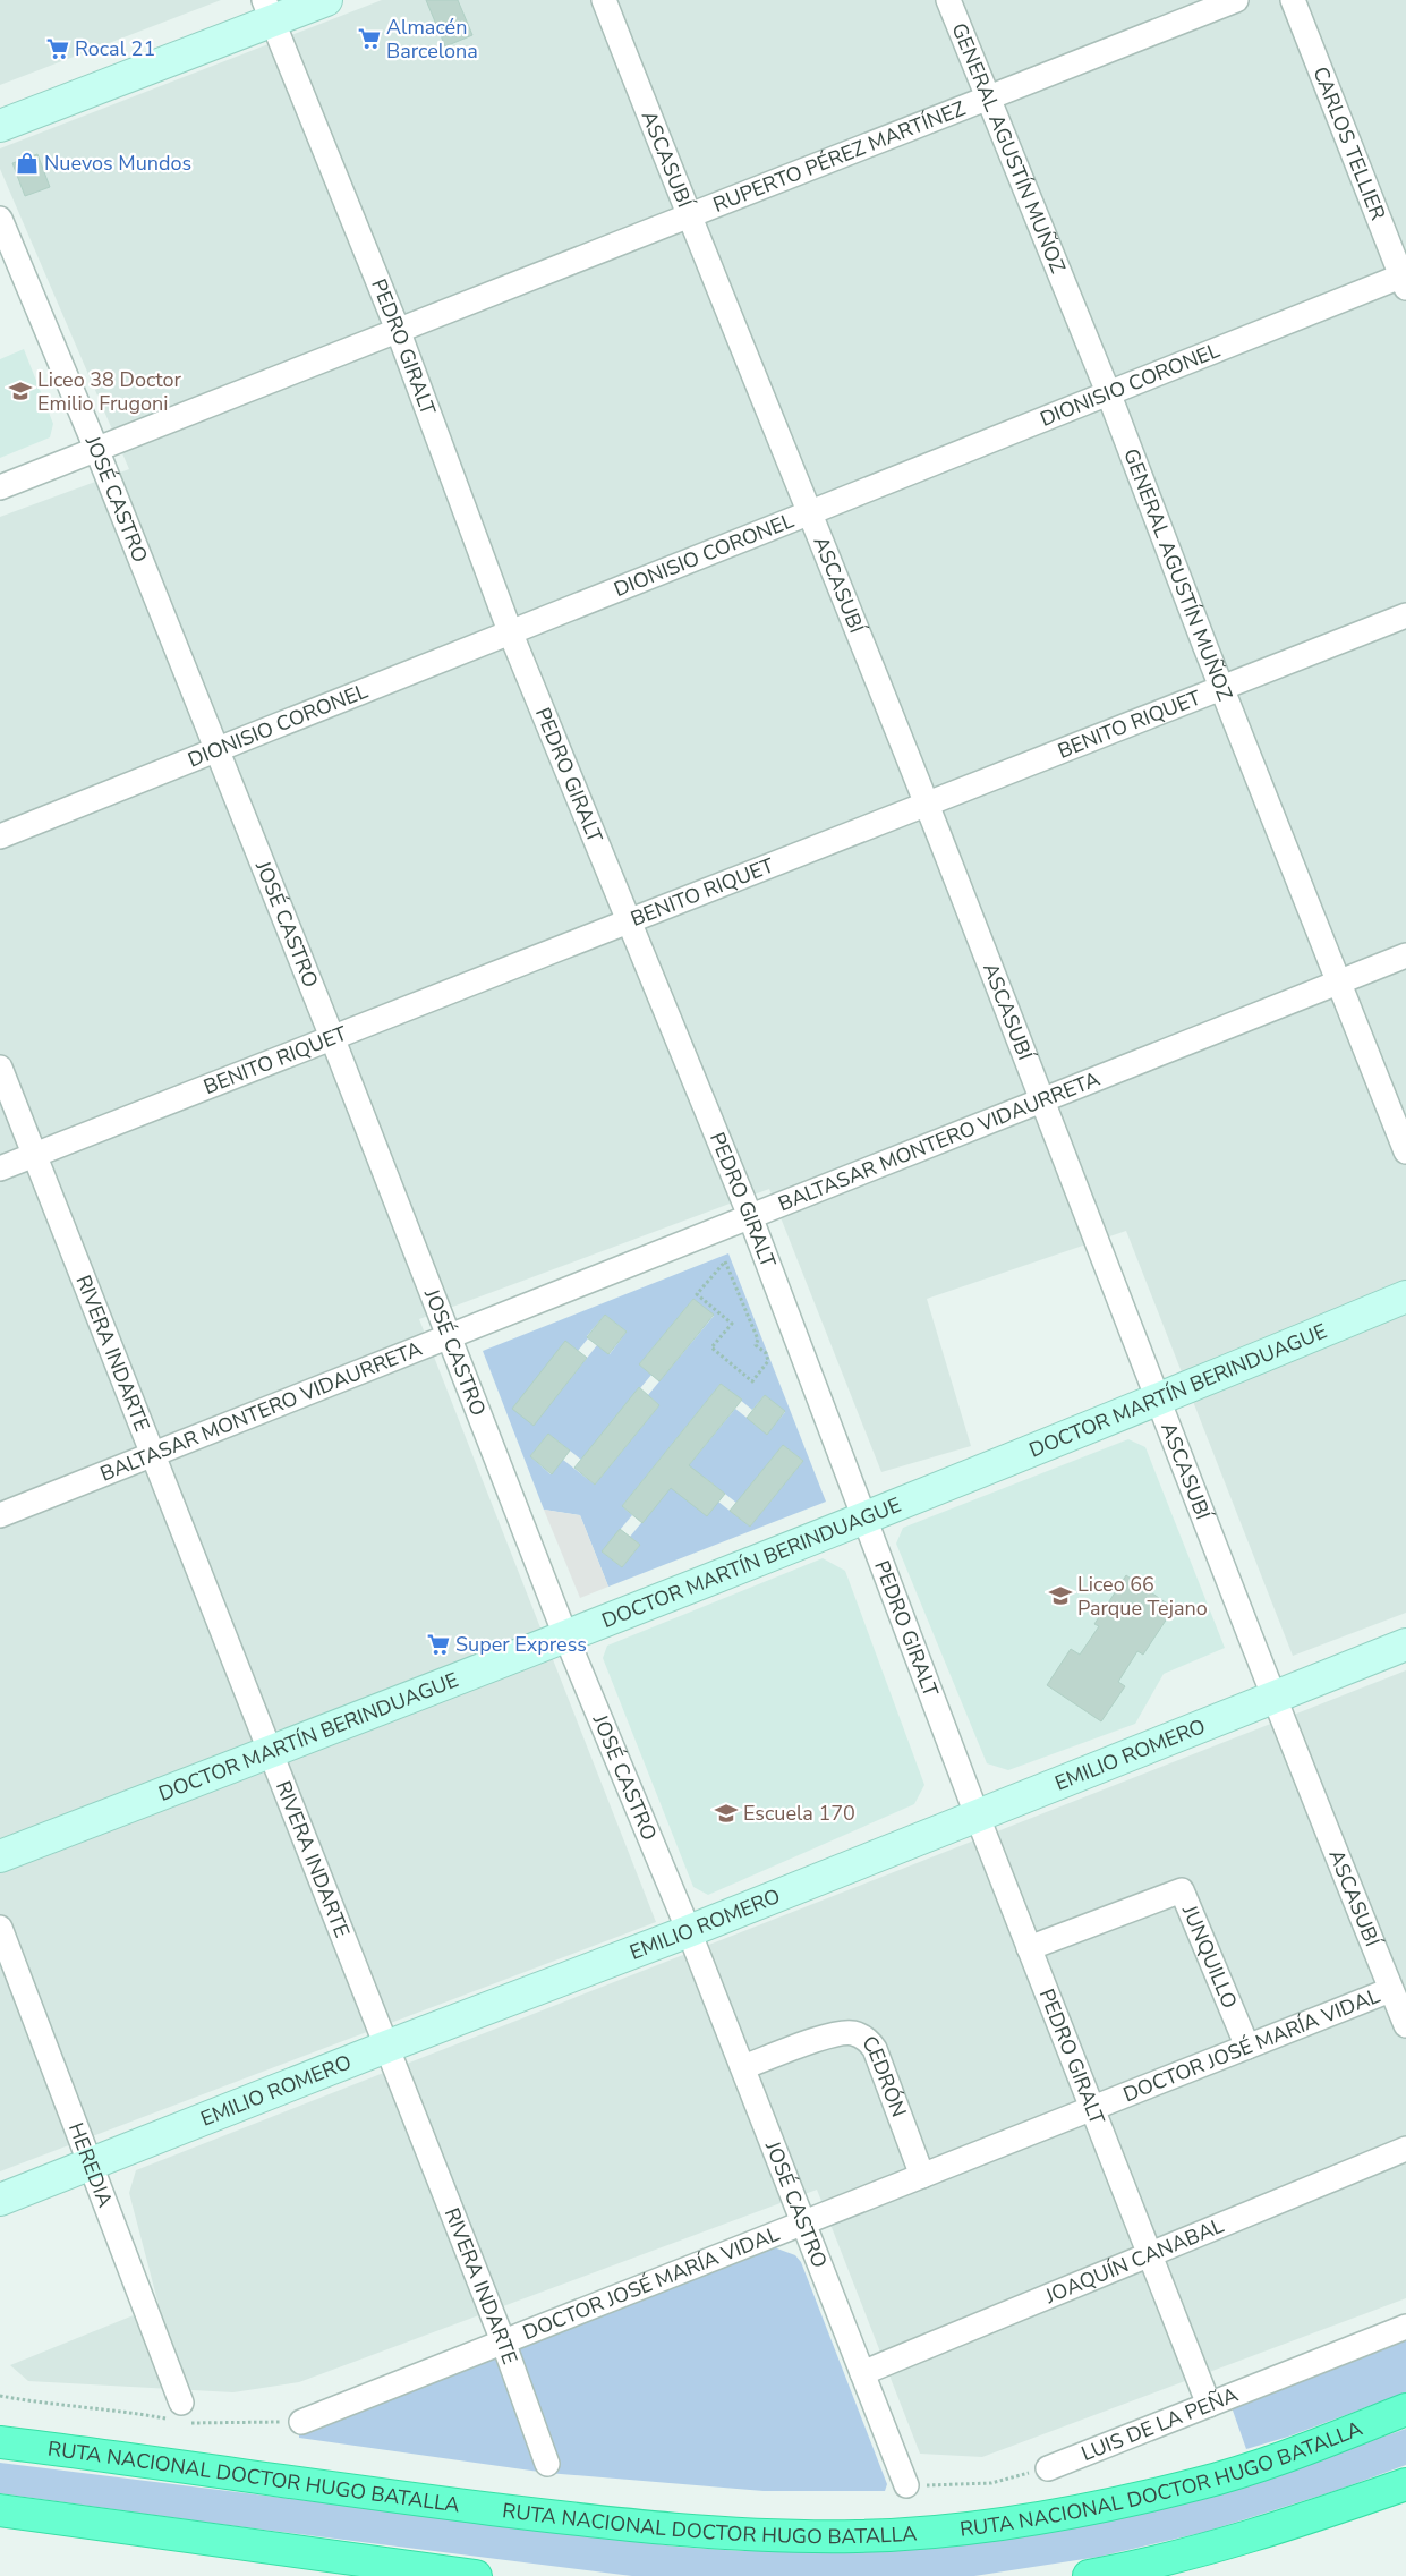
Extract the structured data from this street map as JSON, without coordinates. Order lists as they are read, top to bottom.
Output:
{
  "streets": {
    "highway": ["RUTA NACIONAL DOCTOR HUGO BATALLA"],
    "street": [
      "CARLOS TELLIER",
      "GENERAL AGUSTÍN MUÑOZ",
      "RUPERTO PÉREZ MARTÍNEZ",
      "ASCASUBÍ",
      "PEDRO GIRALT",
      "DIONISIO CORONEL",
      "JOSÉ CASTRO",
      "BENITO RIQUET",
      "BALTASAR MONTERO VIDAURRETA",
      "RIVERA INDARTE",
      "DOCTOR MARTÍN BERINDUAGUE",
      "EMILIO ROMERO",
      "JUNQUILLO",
      "DOCTOR JOSÉ MARÍA VIDAL",
      "CEDRÓN",
      "HEREDIA",
      "JOAQUÍN CANABAL",
      "LUIS DE LA PEÑA"
    ]
  },
  "crossings": [
    ["CARLOS TELLIER", "DIONISIO CORONEL"],
    ["GENERAL AGUSTÍN MUÑOZ", "RUPERTO PÉREZ MARTÍNEZ"],
    ["GENERAL AGUSTÍN MUÑOZ", "DIONISIO CORONEL"],
    ["GENERAL AGUSTÍN MUÑOZ", "BENITO RIQUET"],
    ["GENERAL AGUSTÍN MUÑOZ", "BALTASAR MONTERO VIDAURRETA"],
    ["RUPERTO PÉREZ MARTÍNEZ", "ASCASUBÍ"],
    ["RUPERTO PÉREZ MARTÍNEZ", "PEDRO GIRALT"],
    ["RUPERTO PÉREZ MARTÍNEZ", "JOSÉ CASTRO"],
    ["ASCASUBÍ", "DIONISIO CORONEL"],
    ["ASCASUBÍ", "BENITO RIQUET"],
    ["ASCASUBÍ", "BALTASAR MONTERO VIDAURRETA"],
    ["ASCASUBÍ", "DOCTOR MARTÍN BERINDUAGUE"],
    ["ASCASUBÍ", "EMILIO ROMERO"],
    ["ASCASUBÍ", "DOCTOR JOSÉ MARÍA VIDAL"],
    ["PEDRO GIRALT", "DIONISIO CORONEL"],
    ["PEDRO GIRALT", "BENITO RIQUET"],
    ["PEDRO GIRALT", "BALTASAR MONTERO VIDAURRETA"],
    ["PEDRO GIRALT", "DOCTOR MARTÍN BERINDUAGUE"],
    ["PEDRO GIRALT", "EMILIO ROMERO"],
    ["PEDRO GIRALT", "JUNQUILLO"],
    ["PEDRO GIRALT", "DOCTOR JOSÉ MARÍA VIDAL"],
    ["PEDRO GIRALT", "JOAQUÍN CANABAL"],
    ["PEDRO GIRALT", "LUIS DE LA PEÑA"],
    ["DIONISIO CORONEL", "JOSÉ CASTRO"],
    ["JOSÉ CASTRO", "BENITO RIQUET"],
    ["JOSÉ CASTRO", "BALTASAR MONTERO VIDAURRETA"],
    ["JOSÉ CASTRO", "DOCTOR MARTÍN BERINDUAGUE"],
    ["JOSÉ CASTRO", "EMILIO ROMERO"],
    ["JOSÉ CASTRO", "DOCTOR JOSÉ MARÍA VIDAL"],
    ["JOSÉ CASTRO", "CEDRÓN"],
    ["JOSÉ CASTRO", "JOAQUÍN CANABAL"],
    ["BENITO RIQUET", "RIVERA INDARTE"],
    ["BALTASAR MONTERO VIDAURRETA", "RIVERA INDARTE"],
    ["RIVERA INDARTE", "DOCTOR MARTÍN BERINDUAGUE"],
    ["RIVERA INDARTE", "EMILIO ROMERO"],
    ["RIVERA INDARTE", "DOCTOR JOSÉ MARÍA VIDAL"],
    ["EMILIO ROMERO", "HEREDIA"],
    ["JUNQUILLO", "DOCTOR JOSÉ MARÍA VIDAL"],
    ["DOCTOR JOSÉ MARÍA VIDAL", "CEDRÓN"]
  ],
  "places": {
    "supermarket": ["Almacén Barcelona", "Rocal 21", "Super Express"],
    "shop": ["Nuevos Mundos"],
    "school or university": ["Liceo 38 Doctor Emilio Frugoni", "Liceo 66 Parque Tejano", "Escuela 170"]
  }
}
